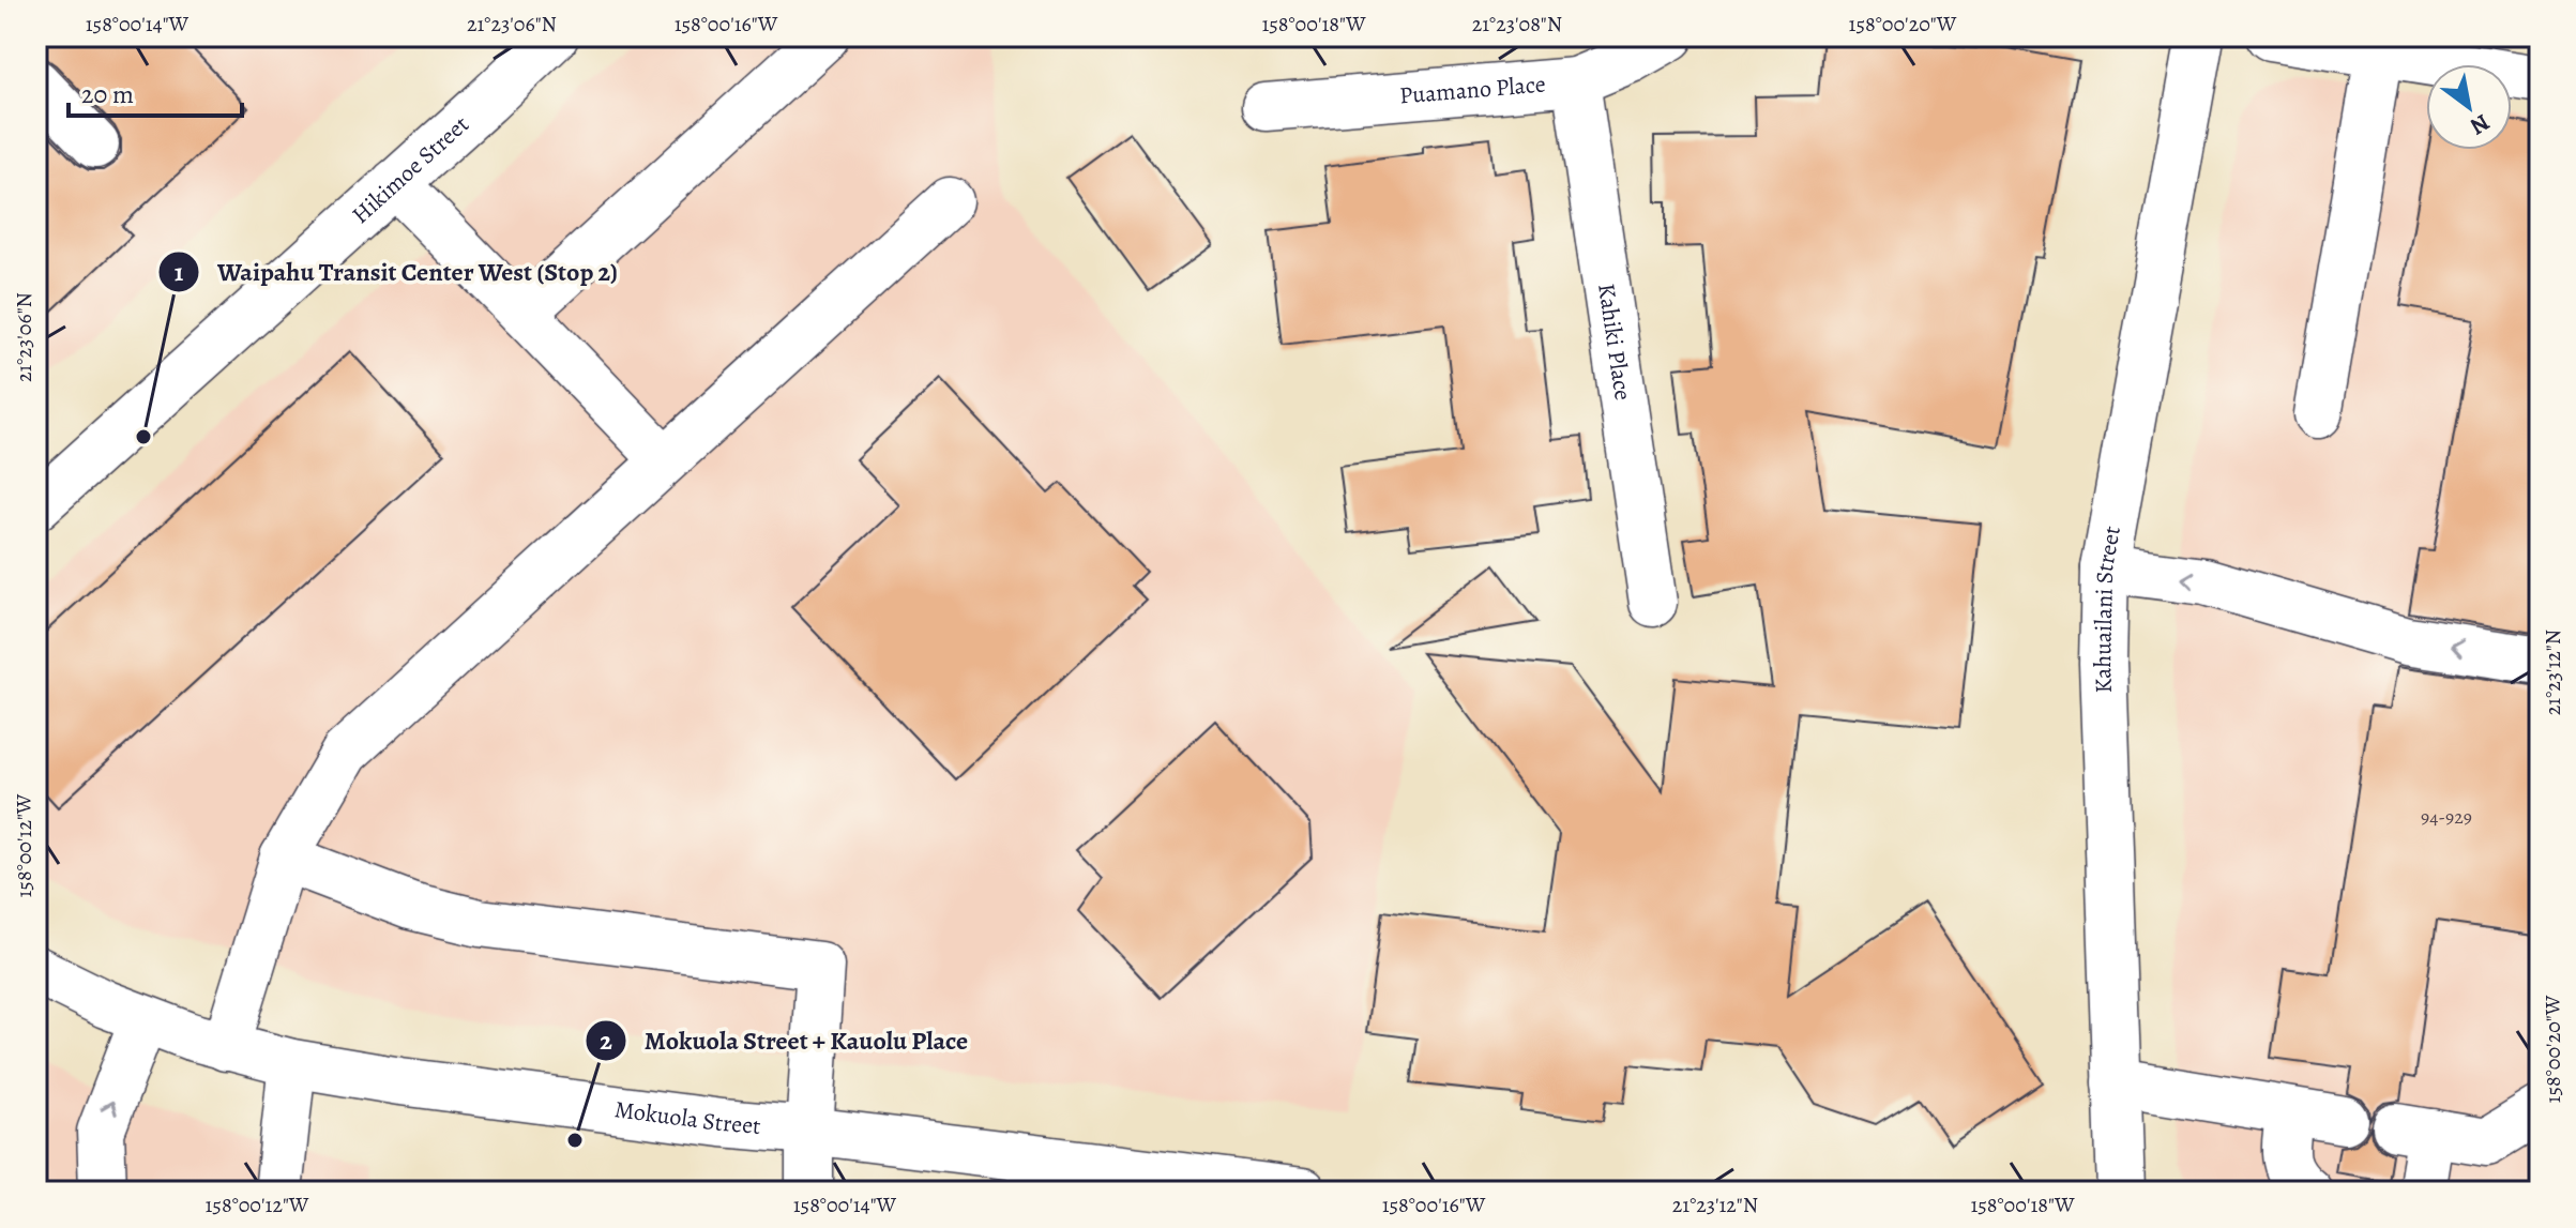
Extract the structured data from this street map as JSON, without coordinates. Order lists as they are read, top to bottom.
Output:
{
  "streets": {
    "street": [
      "Puamano Place",
      "Hikimoe Street",
      "Kahiki Place",
      "Kahuailani Street",
      "Mokuola Street"
    ]
  },
  "crossings": [
    ["Puamano Place", "Kahiki Place"]
  ],
  "places": ["Waipahu Transit Center West (Stop 2)", "Mokuola Street + Kauolu Place"],
  "house_numbers": ["94-929"],
  "scale_bar": "20 m",
  "north": "bottom right",
  "coordinates": [
    "158°00'14\"W",
    "21°23'06\"N",
    "158°00'16\"W",
    "158°00'18\"W",
    "21°23'08\"N",
    "158°00'20\"W",
    "21°23'12\"N",
    "158°00'12\"W"
  ]
}
